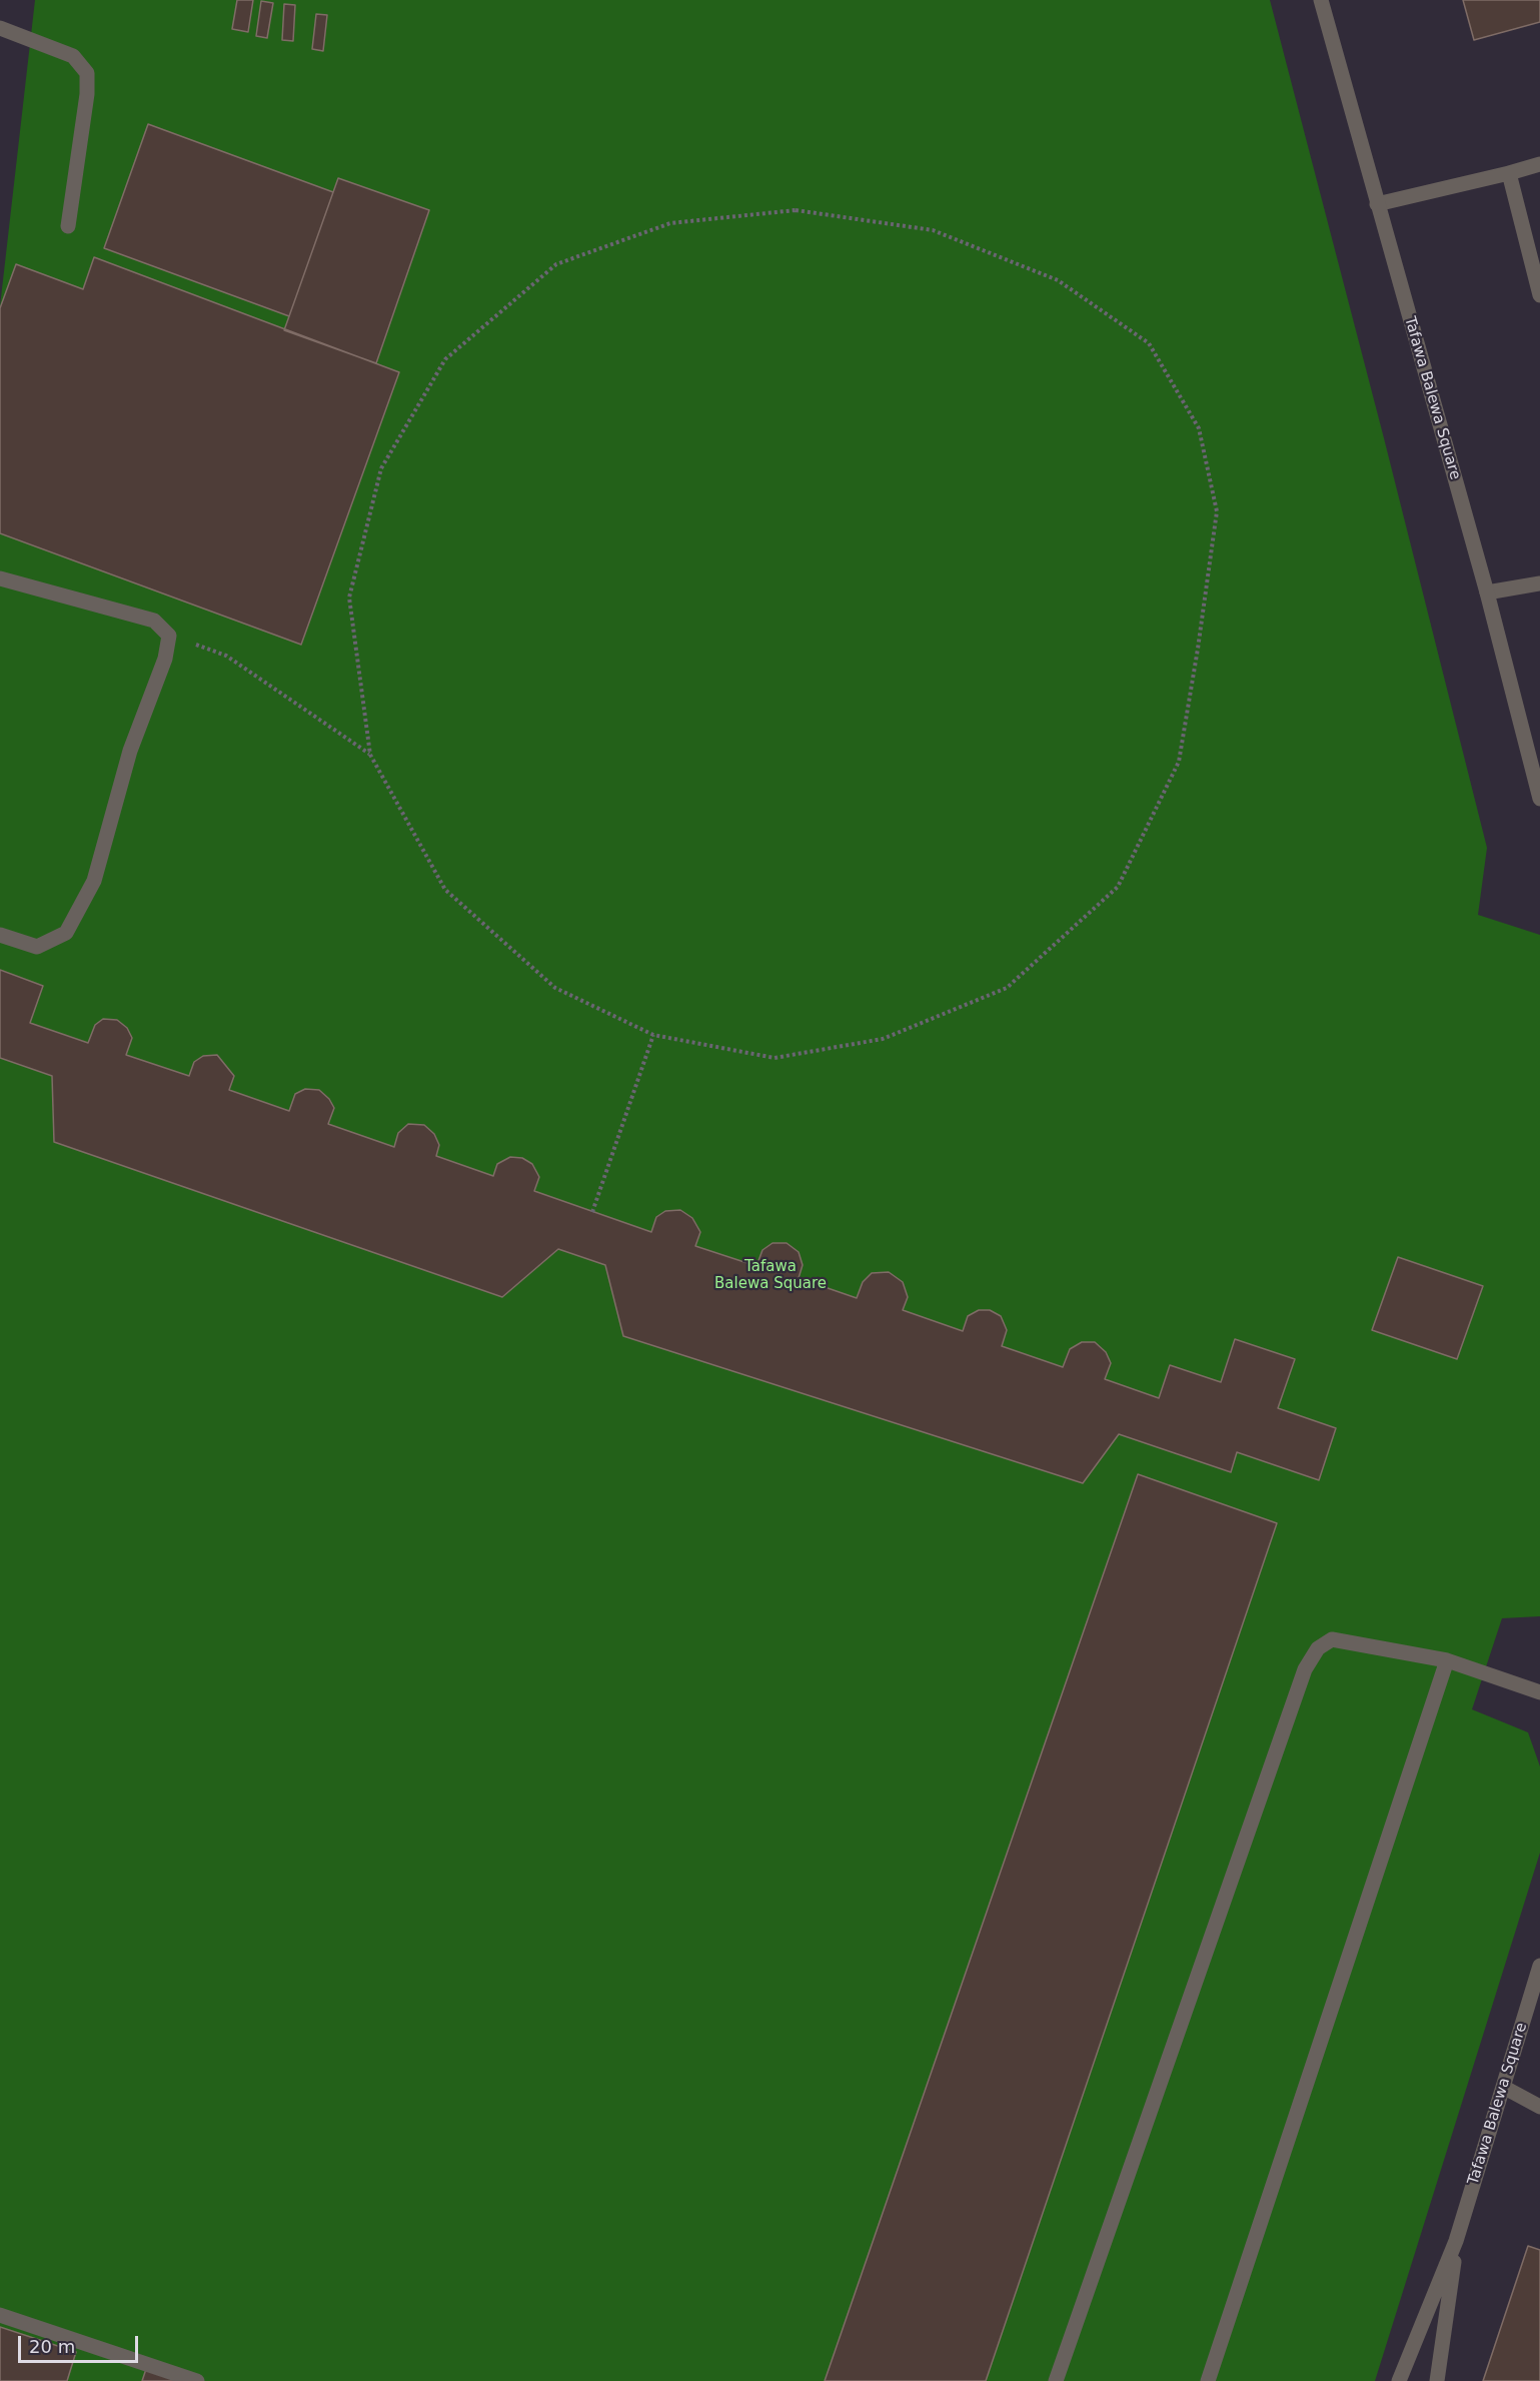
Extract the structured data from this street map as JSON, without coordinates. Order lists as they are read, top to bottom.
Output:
{
  "streets": {
    "street": ["Tafawa Balewa Square"]
  },
  "parks": ["Tafawa Balewa Square"],
  "scale_bar": "20 m"
}
